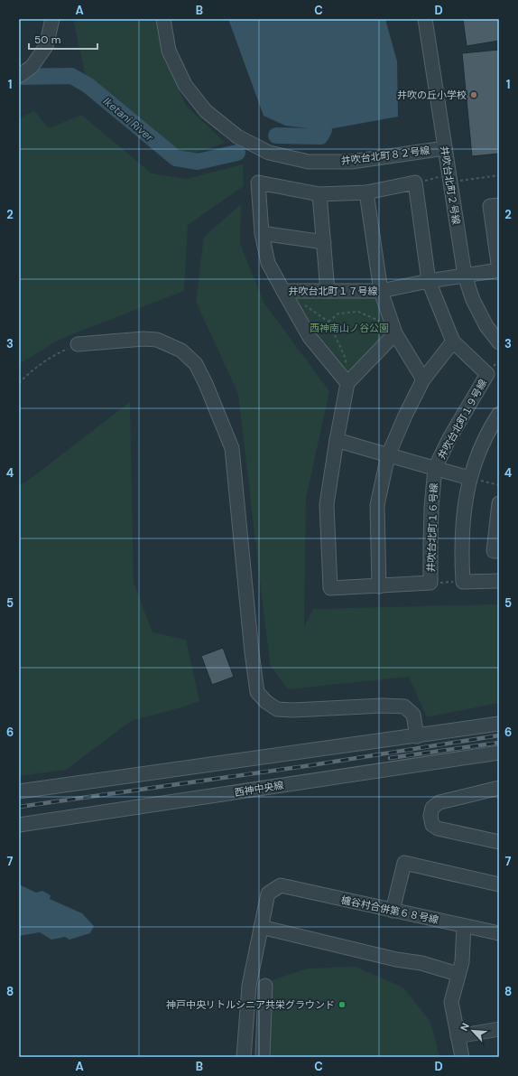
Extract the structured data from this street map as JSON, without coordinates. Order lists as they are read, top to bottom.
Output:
{
  "streets": {
    "street": [
      "井吹台北町８２号線",
      "井吹台北町２号線",
      "井吹台北町１７号線",
      "井吹台北町１９号線",
      "井吹台北町１６号線",
      "西神中央線",
      "櫨谷村合併第６８号線"
    ]
  },
  "crossings": [
    ["井吹台北町８２号線", "井吹台北町２号線"],
    ["井吹台北町２号線", "井吹台北町１７号線"],
    ["井吹台北町１７号線", "井吹台北町１９号線"],
    ["井吹台北町１９号線", "井吹台北町１６号線"]
  ],
  "water": ["Iketani River"],
  "parks": ["西神南山ノ谷公園"],
  "places": ["井吹の丘小学校", "神戸中央リトルシニア共栄グラウンド"],
  "scale_bar": "50 m",
  "north": "top left",
  "grid": {
    "columns": [
      "A",
      "B",
      "C",
      "D"
    ],
    "rows": [
      "1",
      "2",
      "3",
      "4",
      "5",
      "6",
      "7",
      "8"
    ]
  }
}
